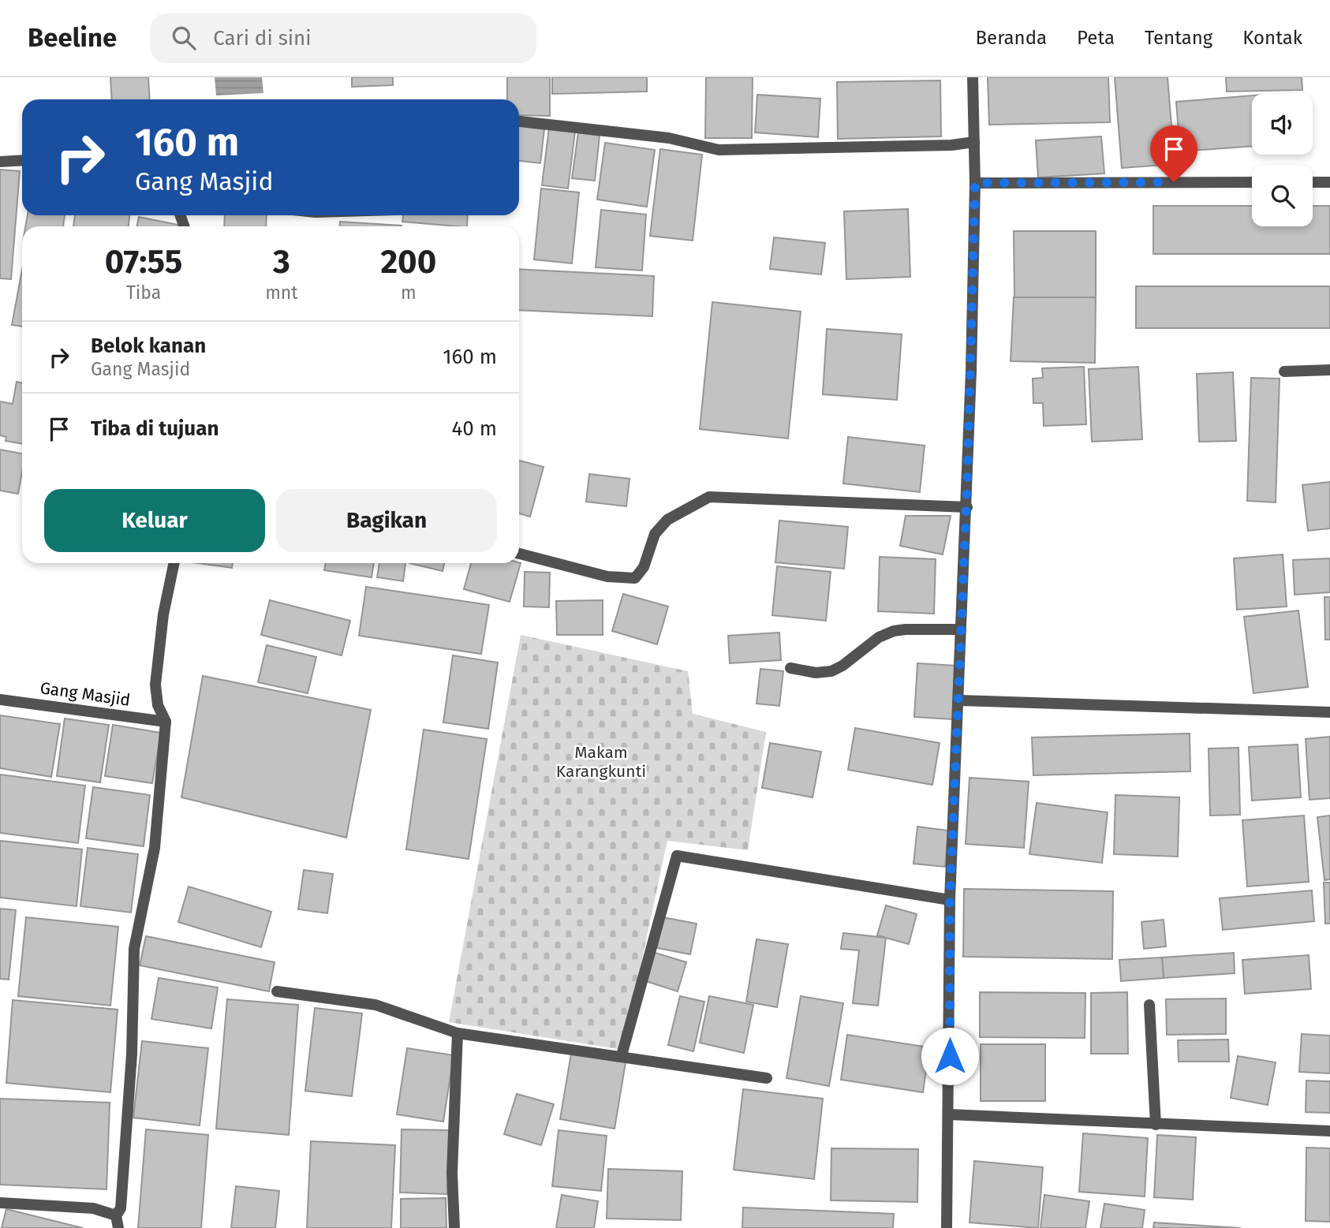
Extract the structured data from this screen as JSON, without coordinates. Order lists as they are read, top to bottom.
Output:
{
  "streets": {
    "street": ["Gang Masjid"]
  },
  "parks": ["Makam Karangkunti"],
  "page": {
    "header": "Beeline",
    "search": "Cari di sini",
    "nav": [
      "Beranda",
      "Peta",
      "Tentang",
      "Kontak"
    ],
    "turn": ["160 m", "Gang Masjid"],
    "eta": [
      "07:55",
      "Tiba",
      "3",
      "mnt",
      "200",
      "m"
    ],
    "list": [
      {
        "name": "Belok kanan",
        "note": "Gang Masjid",
        "value": "160 m"
      },
      {
        "name": "Tiba di tujuan",
        "value": "40 m"
      }
    ],
    "buttons": ["Keluar", "Bagikan"]
  }
}
